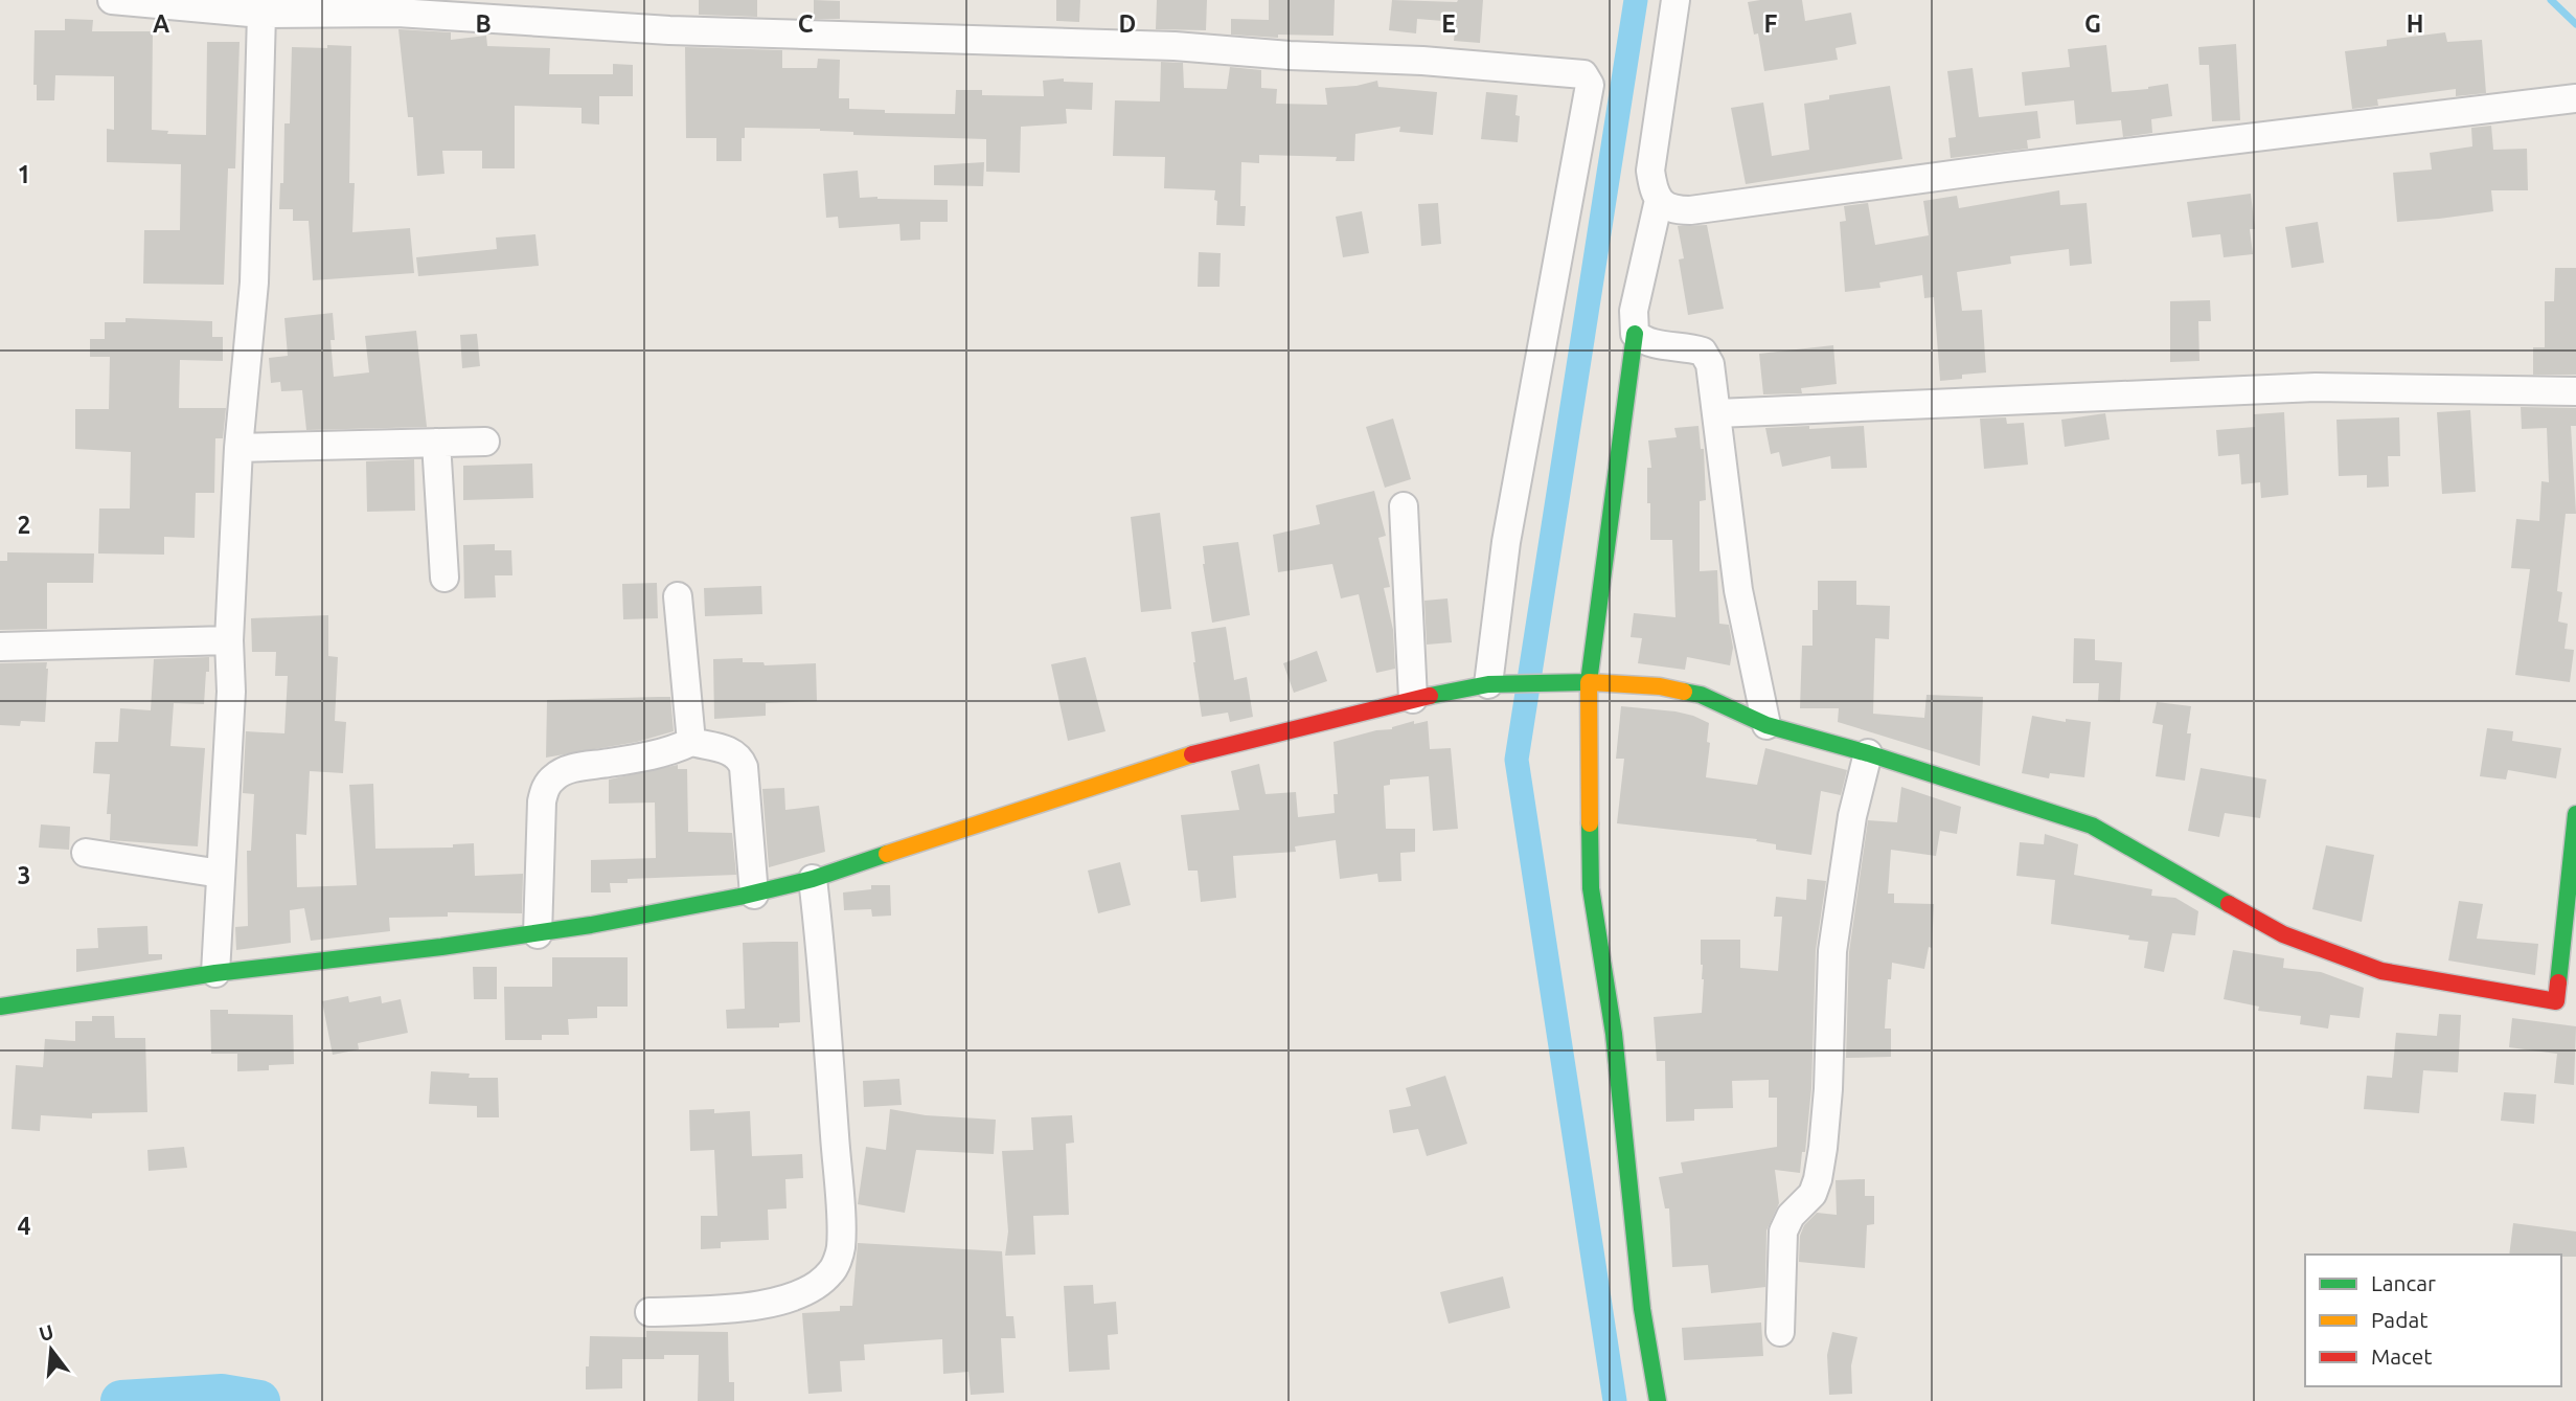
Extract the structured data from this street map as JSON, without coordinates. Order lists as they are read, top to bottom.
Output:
{
  "legend": ["Lancar", "Padat", "Macet"],
  "north": "top",
  "grid": {
    "columns": [
      "A",
      "B",
      "C",
      "D",
      "E",
      "F",
      "G",
      "H"
    ],
    "rows": [
      "1",
      "2",
      "3",
      "4"
    ]
  }
}
